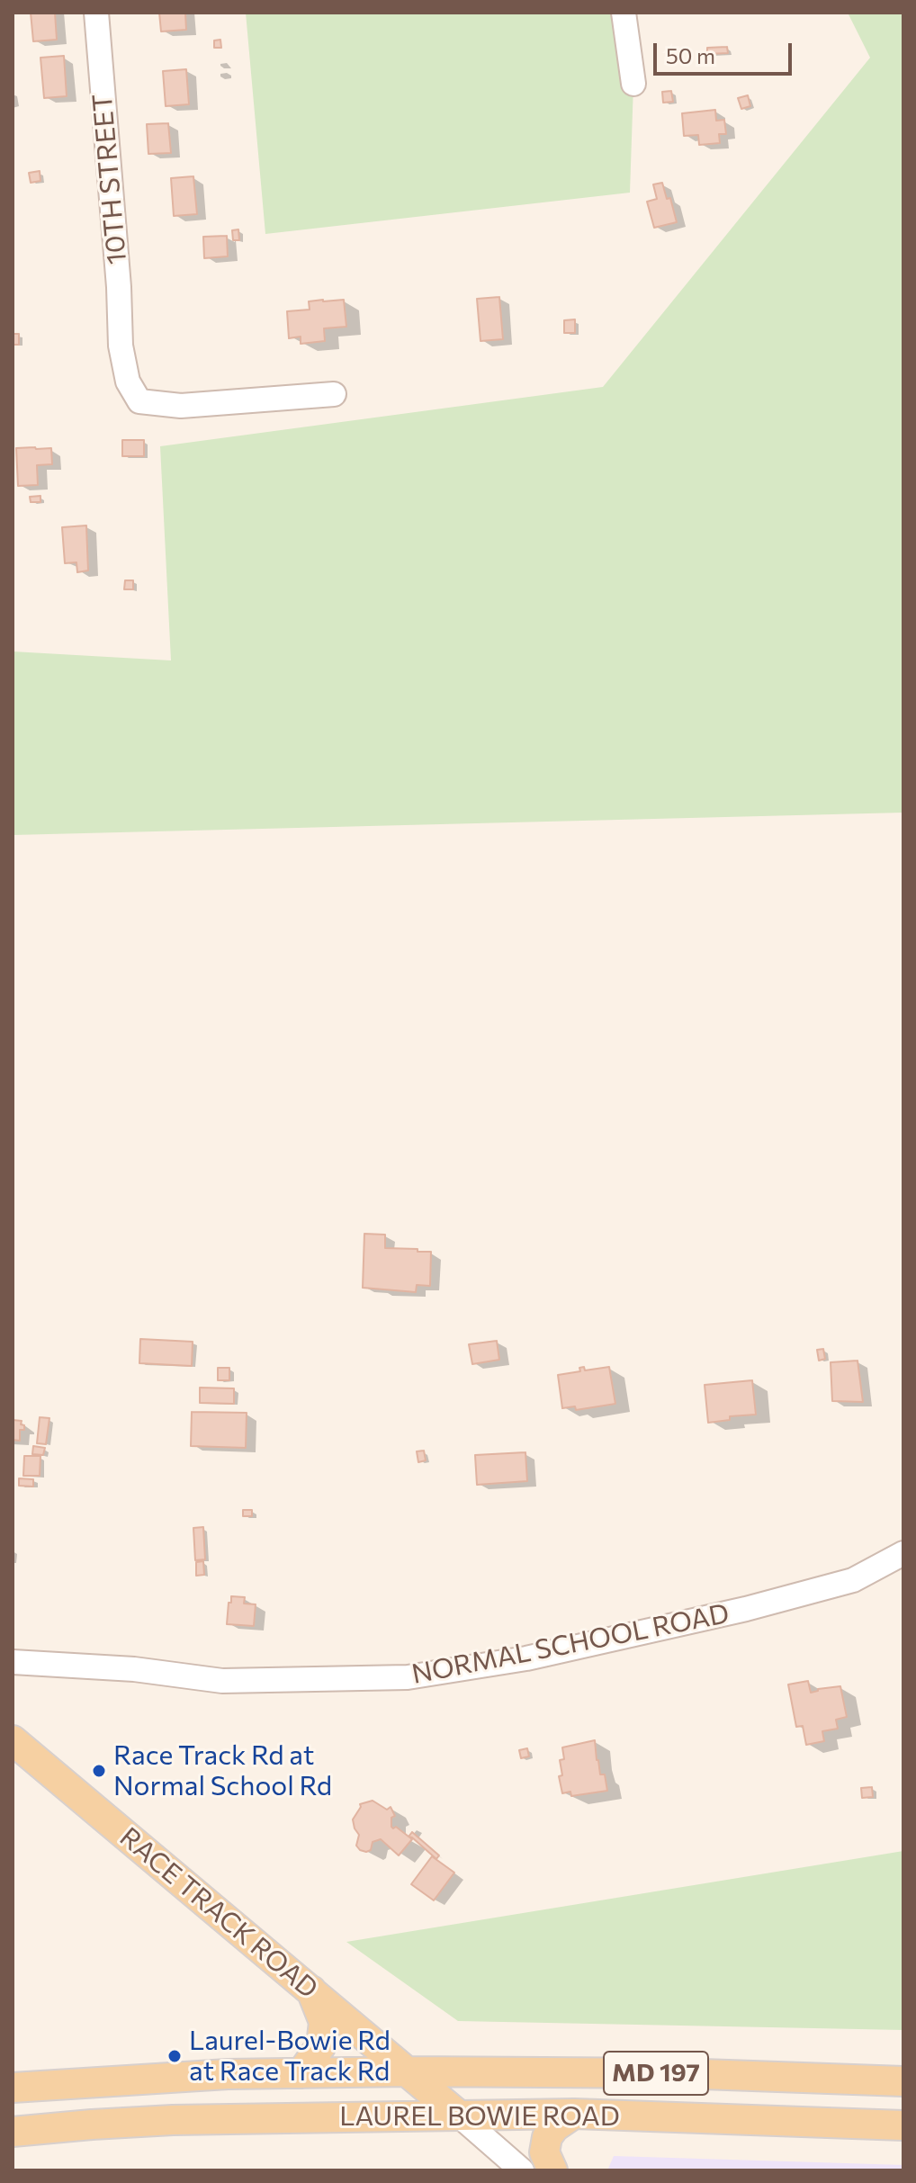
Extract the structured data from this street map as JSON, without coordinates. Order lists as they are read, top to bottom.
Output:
{
  "streets": {
    "main road": ["RACE TRACK ROAD", "MD 197", "LAUREL BOWIE ROAD"],
    "street": ["10TH STREET", "NORMAL SCHOOL ROAD"]
  },
  "crossings": [
    ["RACE TRACK ROAD", "LAUREL BOWIE ROAD"]
  ],
  "places": ["Race Track Rd at Normal School Rd", "Laurel-Bowie Rd at Race Track Rd"],
  "scale_bar": "50 m"
}
